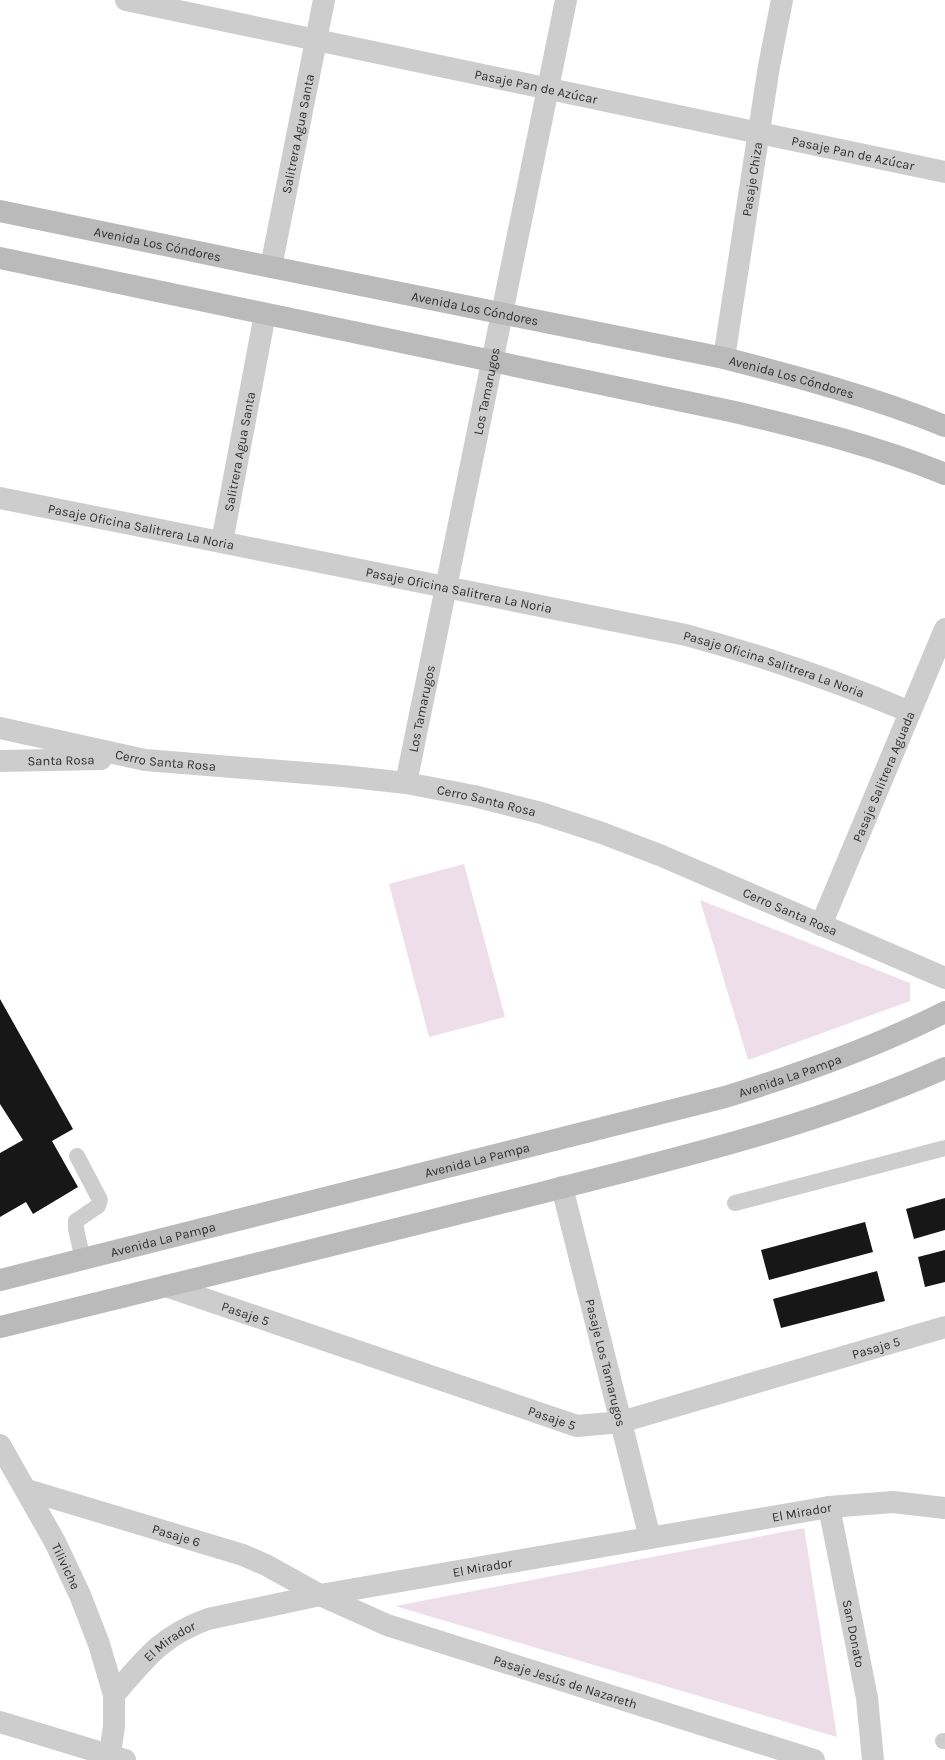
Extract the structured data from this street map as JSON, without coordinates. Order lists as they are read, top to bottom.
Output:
{
  "streets": {
    "street": [
      "Pasaje Pan de Azúcar",
      "Salitrera Agua Santa",
      "Pasaje Chiza",
      "Avenida Los Cóndores",
      "Los Tamarugos",
      "Pasaje Oficina Salitrera La Noria",
      "Cerro Santa Rosa",
      "Santa Rosa",
      "Pasaje Salitrera Aguada",
      "Avenida La Pampa",
      "Pasaje 5",
      "Pasaje Los Tamarugos",
      "El Mirador",
      "Pasaje 6",
      "Tiliviche",
      "San Donato",
      "Pasaje Jesús de Nazareth"
    ]
  },
  "crossings": [
    ["Pasaje Pan de Azúcar", "Salitrera Agua Santa"],
    ["Pasaje Pan de Azúcar", "Pasaje Chiza"],
    ["Pasaje Pan de Azúcar", "Los Tamarugos"],
    ["Salitrera Agua Santa", "Avenida Los Cóndores"],
    ["Salitrera Agua Santa", "Pasaje Oficina Salitrera La Noria"],
    ["Pasaje Chiza", "Avenida Los Cóndores"],
    ["Avenida Los Cóndores", "Los Tamarugos"],
    ["Los Tamarugos", "Pasaje Oficina Salitrera La Noria"],
    ["Los Tamarugos", "Cerro Santa Rosa"],
    ["Pasaje Oficina Salitrera La Noria", "Pasaje Salitrera Aguada"],
    ["Cerro Santa Rosa", "Santa Rosa"],
    ["Cerro Santa Rosa", "Pasaje Salitrera Aguada"],
    ["Pasaje 5", "Pasaje Los Tamarugos"],
    ["Pasaje Los Tamarugos", "El Mirador"],
    ["El Mirador", "Pasaje 6"],
    ["El Mirador", "Tiliviche"],
    ["El Mirador", "San Donato"],
    ["El Mirador", "Pasaje Jesús de Nazareth"],
    ["Pasaje 6", "Tiliviche"],
    ["Pasaje 6", "Pasaje Jesús de Nazareth"]
  ]
}
